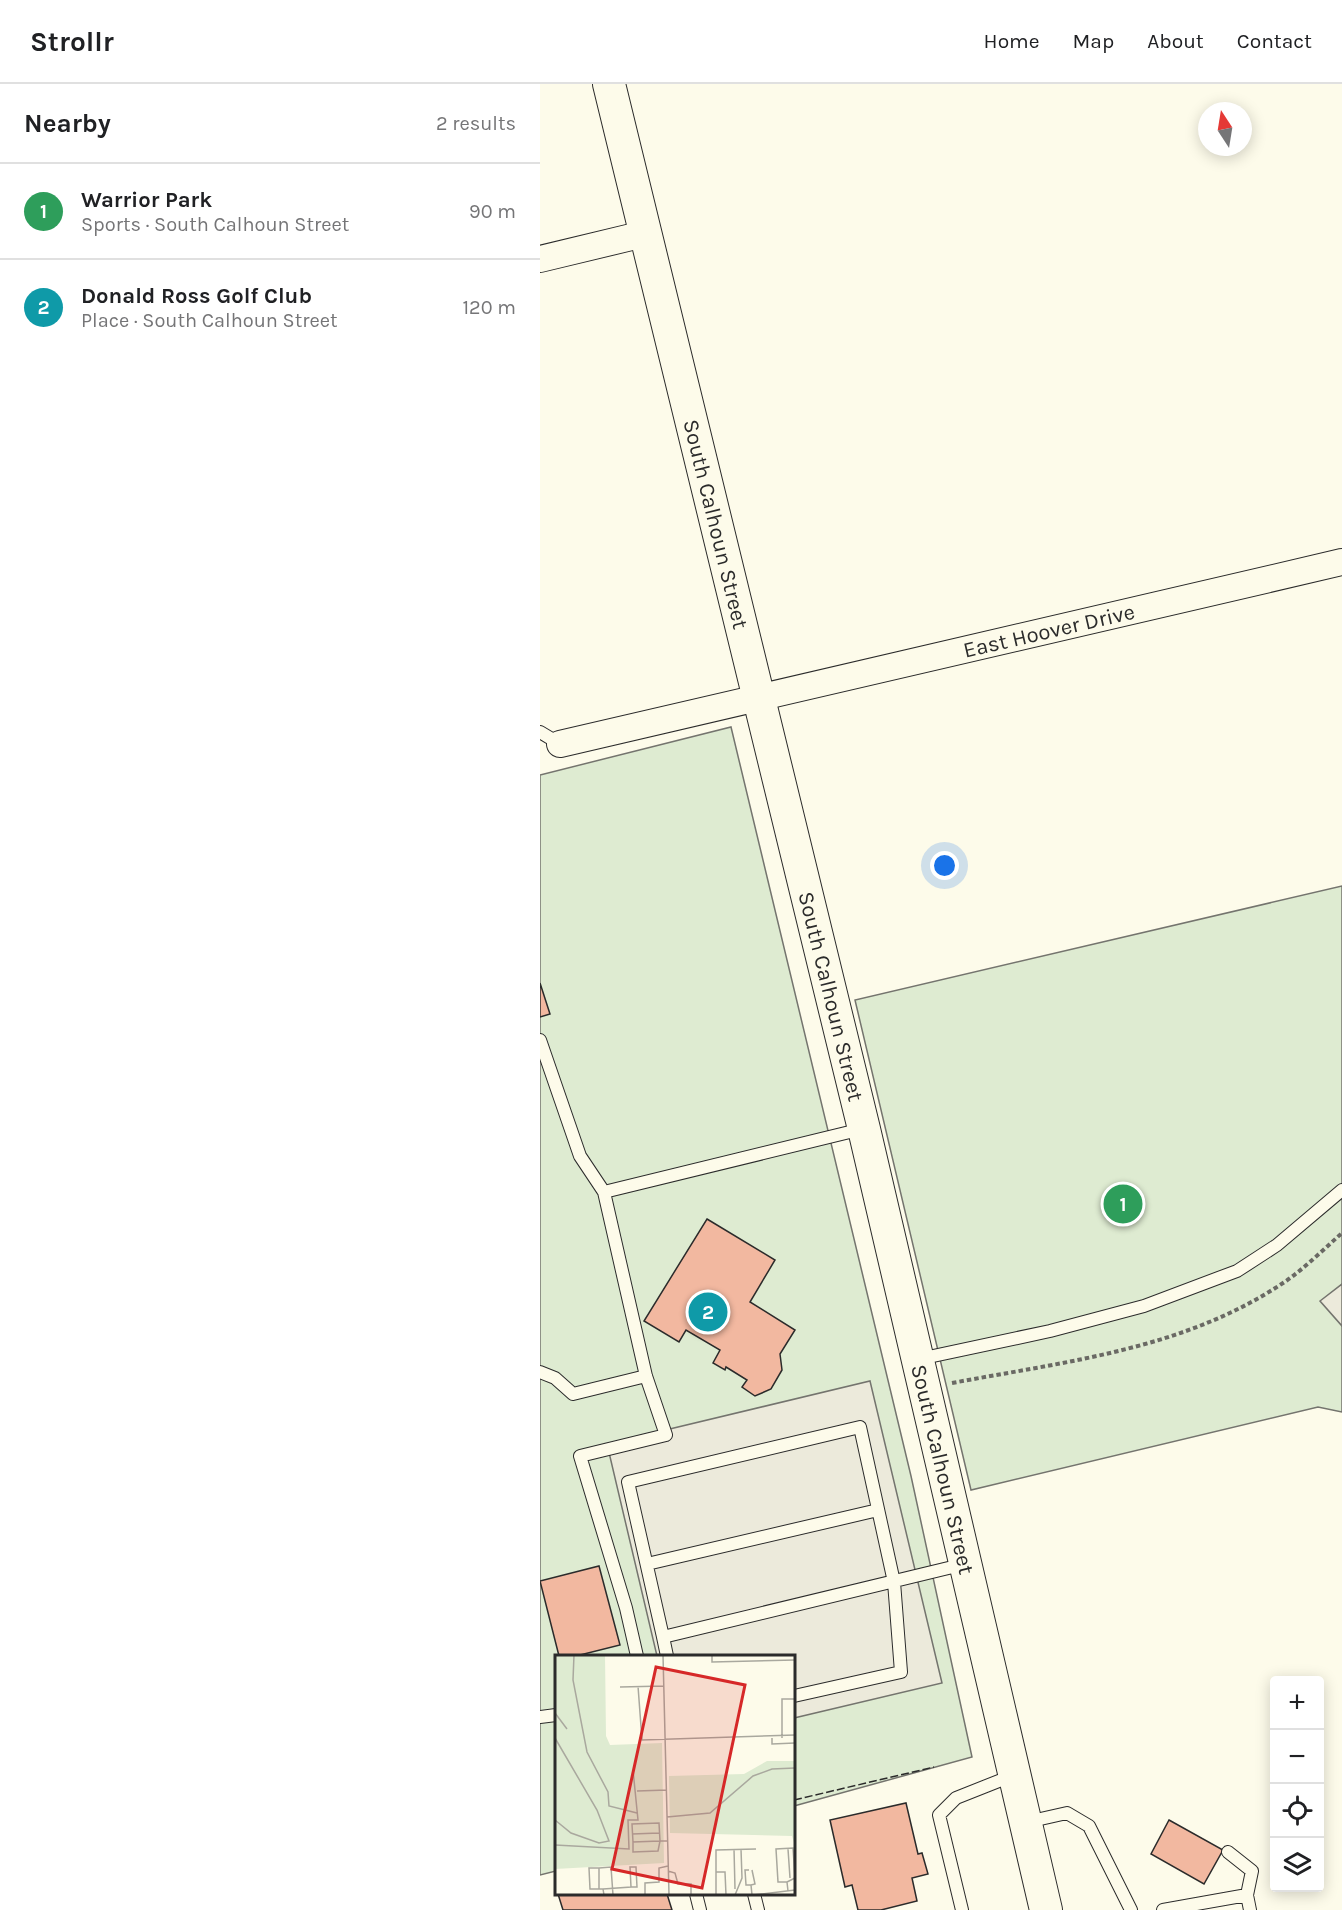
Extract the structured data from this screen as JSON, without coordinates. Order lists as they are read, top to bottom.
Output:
{
  "streets": {
    "street": ["South Calhoun Street", "East Hoover Drive"]
  },
  "crossings": [
    ["South Calhoun Street", "East Hoover Drive"]
  ],
  "north": "top",
  "page": {
    "header": "Strollr",
    "nav": [
      "Home",
      "Map",
      "About",
      "Contact"
    ],
    "heading": ["Nearby", "2 results"],
    "list": [
      {
        "mark": "1",
        "name": "Warrior Park",
        "note": "Sports · South Calhoun Street",
        "value": "90 m"
      },
      {
        "mark": "2",
        "name": "Donald Ross Golf Club",
        "note": "Place · South Calhoun Street",
        "value": "120 m"
      }
    ],
    "pins": ["1", "2"],
    "map_buttons": ["+", "−"]
  }
}
